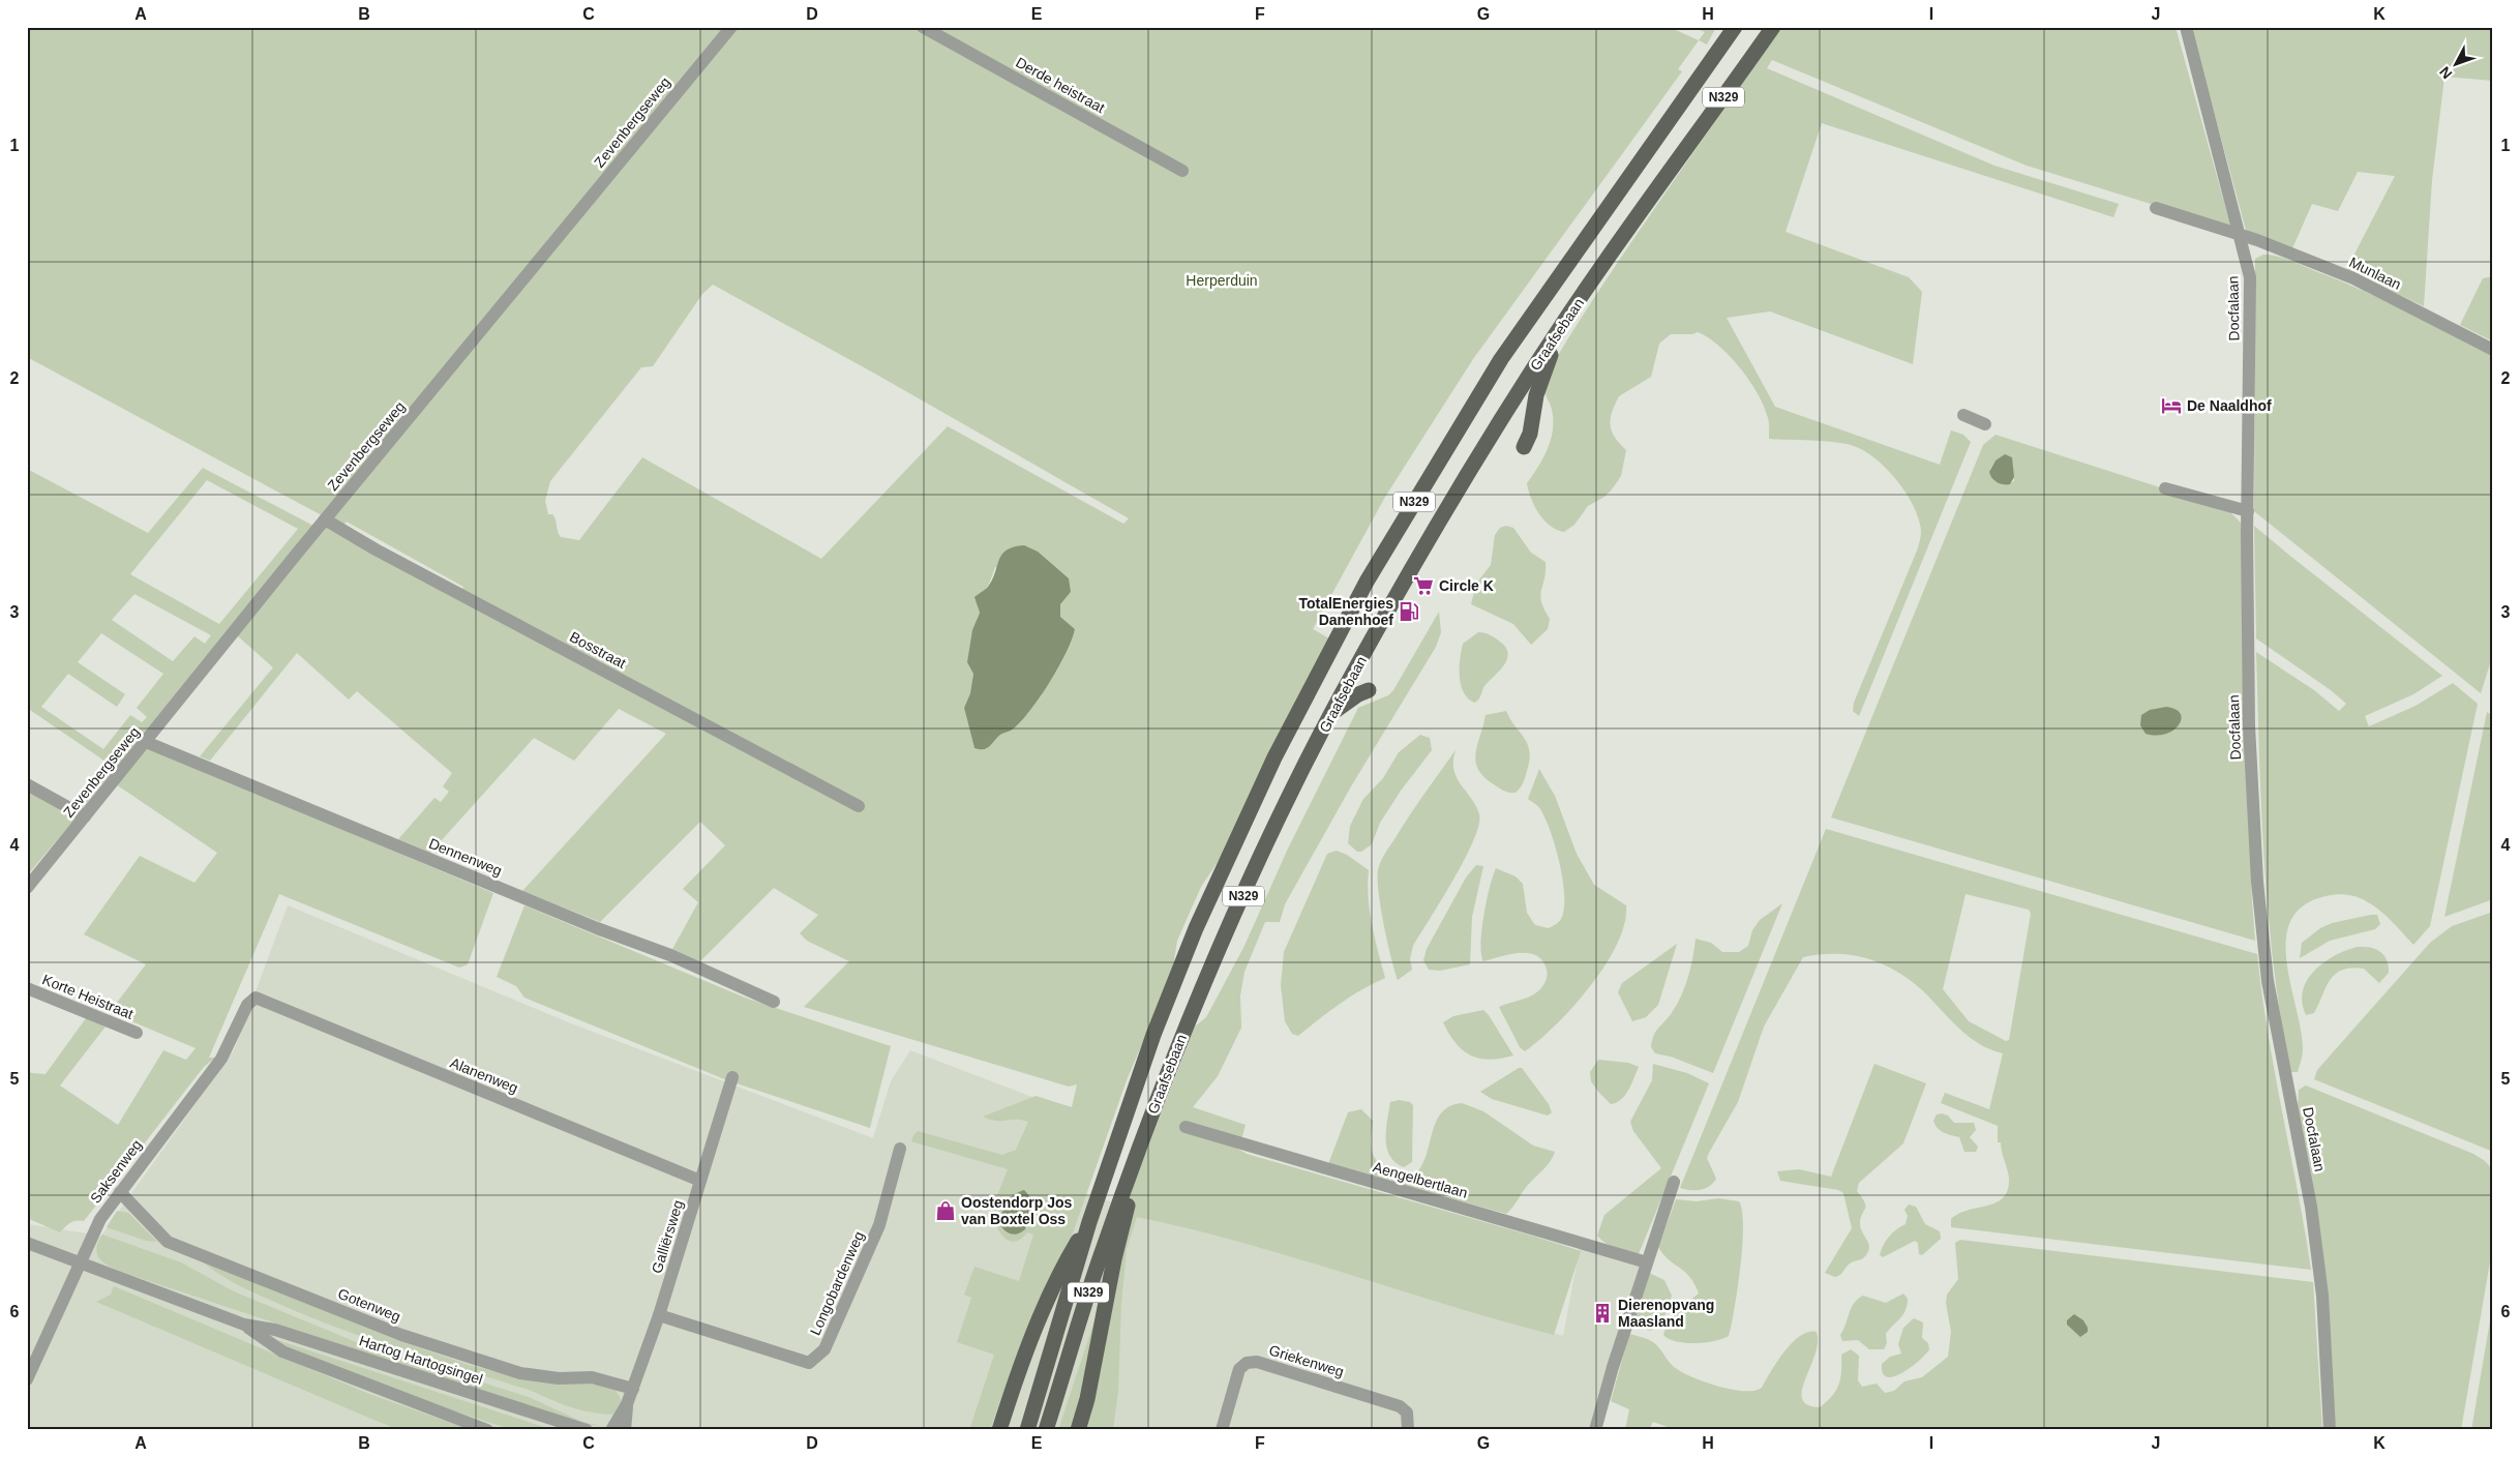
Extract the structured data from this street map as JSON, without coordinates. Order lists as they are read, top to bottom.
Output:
{
  "streets": {
    "main road": ["N329", "Graafsebaan"],
    "street": [
      "Derde heistraat",
      "Zevenbergseweg",
      "Munlaan",
      "Docfalaan",
      "Bosstraat",
      "Dennenweg",
      "Korte Heistraat",
      "Alanenweg",
      "Saksenweg",
      "Aengelbertlaan",
      "Galliërsweg",
      "Longobardenweg",
      "Gotenweg",
      "Hartog Hartogsingel",
      "Griekenweg"
    ]
  },
  "crossings": [
    ["N329", "Graafsebaan"],
    ["Zevenbergseweg", "Bosstraat"],
    ["Zevenbergseweg", "Dennenweg"],
    ["Munlaan", "Docfalaan"],
    ["Alanenweg", "Saksenweg"],
    ["Alanenweg", "Galliërsweg"],
    ["Saksenweg", "Gotenweg"],
    ["Saksenweg", "Hartog Hartogsingel"],
    ["Galliërsweg", "Longobardenweg"],
    ["Galliërsweg", "Gotenweg"]
  ],
  "parks": ["Herperduin"],
  "places": {
    "hotel": ["De Naaldhof"],
    "supermarket": ["Circle K"],
    "fuel station": ["TotalEnergies Danenhoef"],
    "shop": ["Oostendorp Jos van Boxtel Oss"],
    "building": ["Dierenopvang Maasland"]
  },
  "north": "bottom left",
  "grid": {
    "columns": [
      "A",
      "B",
      "C",
      "D",
      "E",
      "F",
      "G",
      "H",
      "I",
      "J",
      "K"
    ],
    "rows": [
      "1",
      "2",
      "3",
      "4",
      "5",
      "6"
    ]
  }
}
